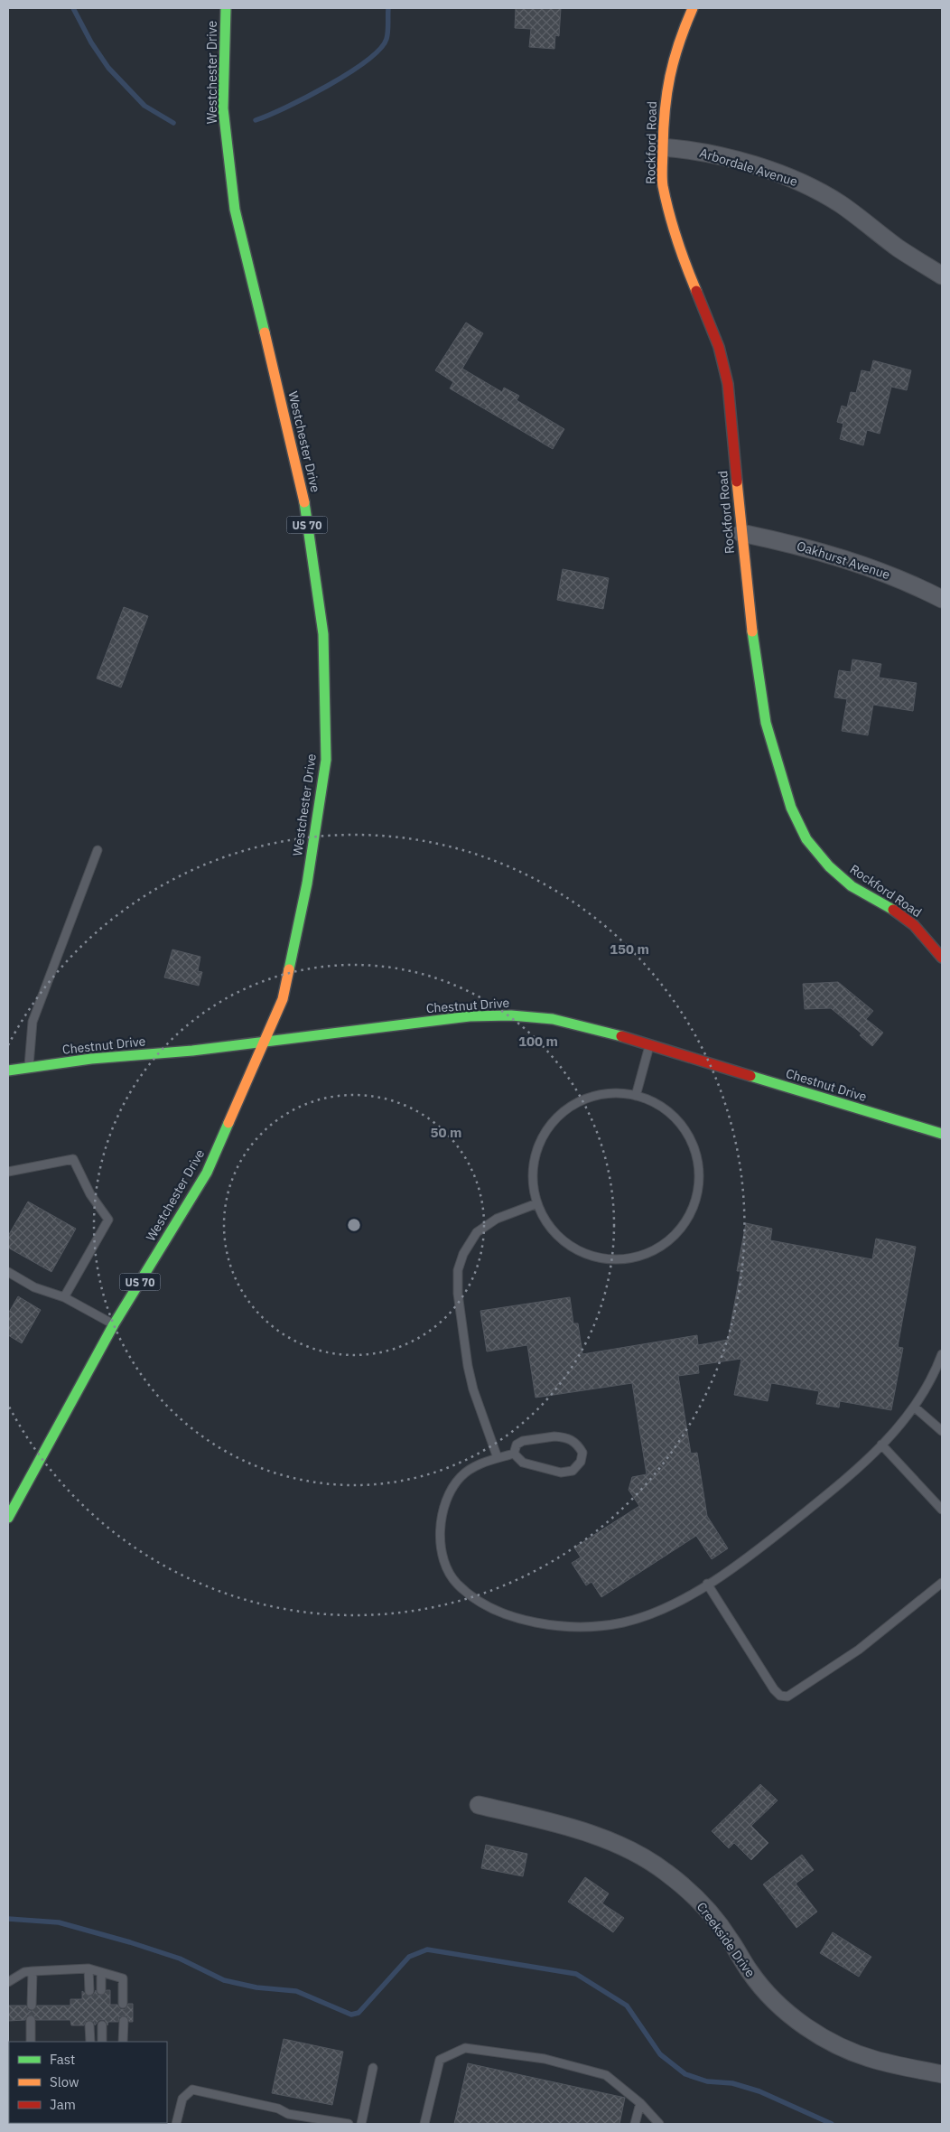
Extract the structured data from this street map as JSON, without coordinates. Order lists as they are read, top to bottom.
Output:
{
  "streets": {
    "street": [
      "Westchester Drive",
      "Rockford Road",
      "Arbordale Avenue",
      "US 70",
      "Oakhurst Avenue",
      "Chestnut Drive",
      "Creekside Drive"
    ]
  },
  "crossings": [
    ["Westchester Drive", "Chestnut Drive"],
    ["Rockford Road", "Arbordale Avenue"],
    ["Rockford Road", "Oakhurst Avenue"]
  ],
  "legend": ["Fast", "Slow", "Jam"],
  "rings": ["150 m", "100 m", "50 m"]
}
